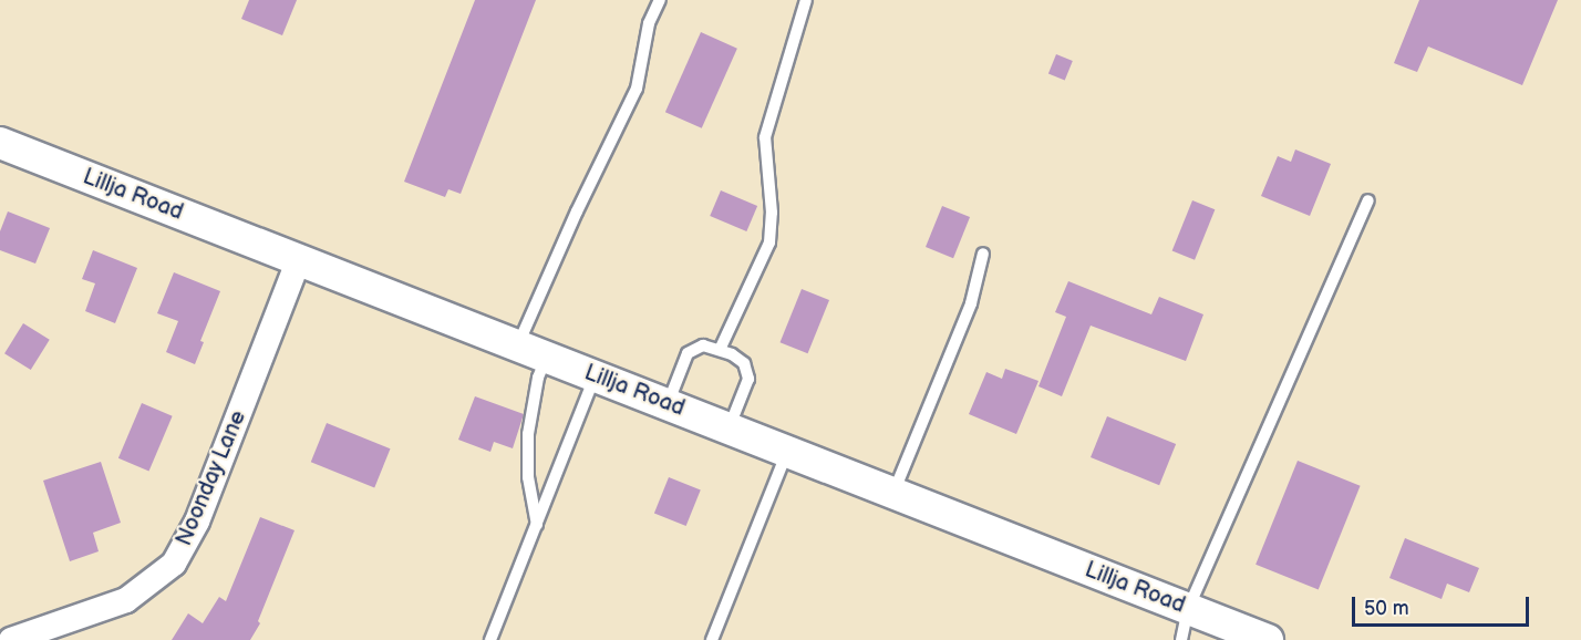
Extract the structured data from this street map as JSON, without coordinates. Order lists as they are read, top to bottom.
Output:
{
  "streets": {
    "street": ["Lillja Road", "Noonday Lane"]
  },
  "crossings": [
    ["Lillja Road", "Noonday Lane"]
  ],
  "scale_bar": "50 m"
}
